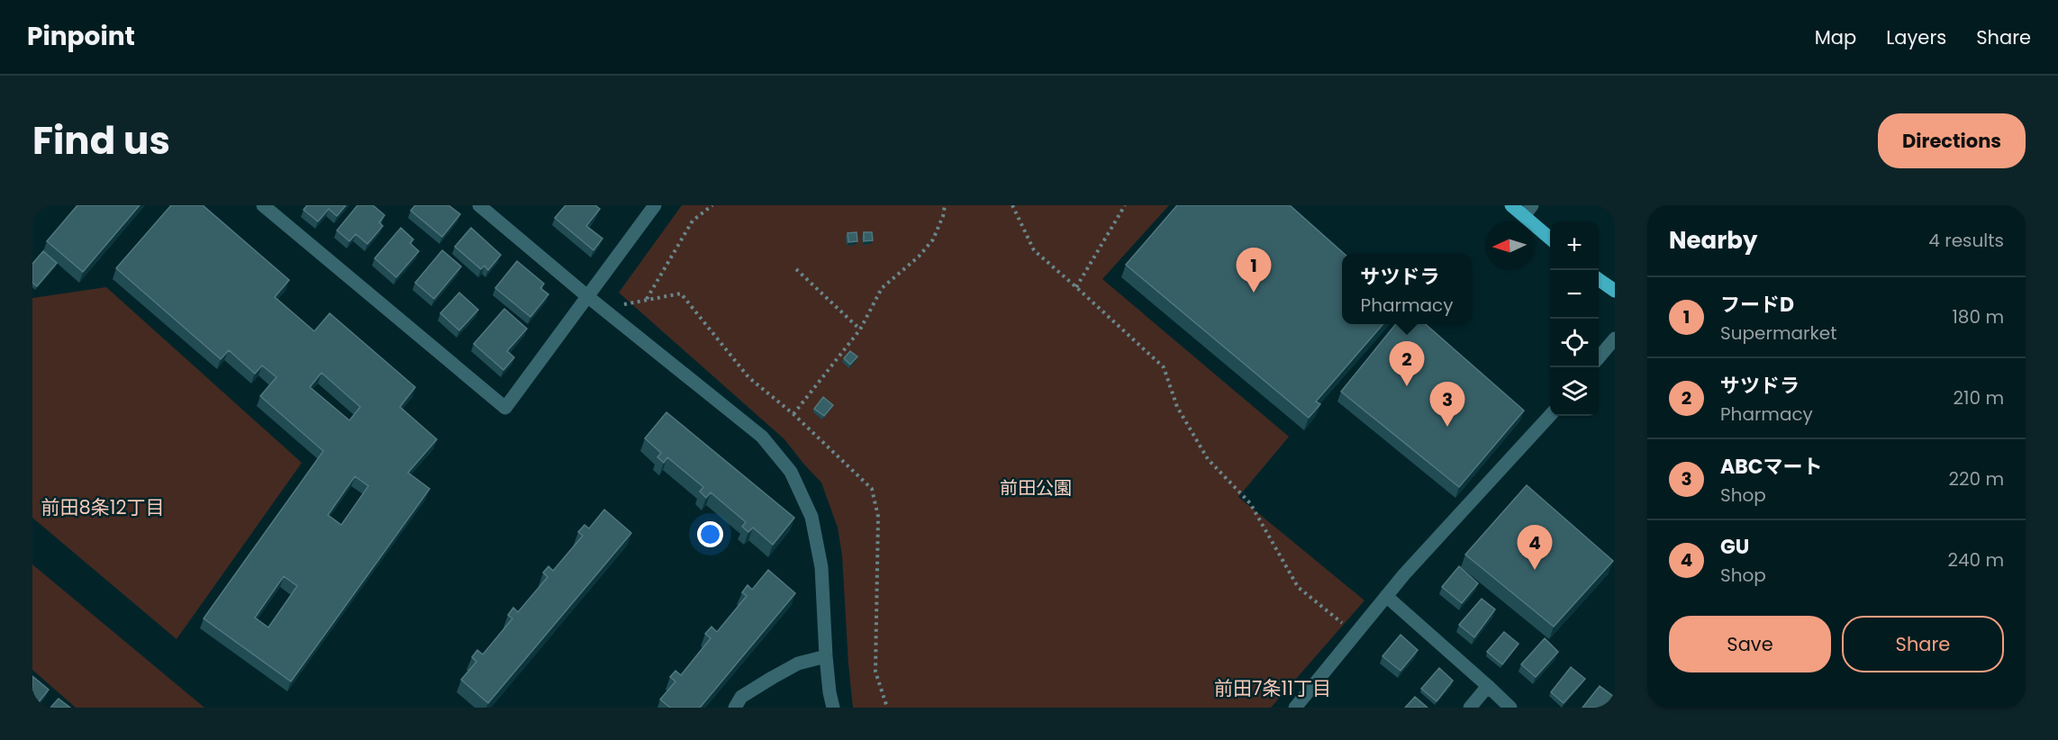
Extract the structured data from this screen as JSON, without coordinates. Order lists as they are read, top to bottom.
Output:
{
  "districts": ["前田8条12丁目", "前田7条11丁目"],
  "parks": ["前田公園"],
  "north": "left",
  "page": {
    "header": "Pinpoint",
    "nav": ["Map", "Layers", "Share"],
    "title": "Find us",
    "buttons": [
      "Directions",
      ["Save", "Share"]
    ],
    "heading": ["Nearby", "4 results"],
    "map_buttons": ["+", "−"],
    "pins": [
      "1",
      "2",
      "3",
      "4"
    ],
    "popup": ["サツドラ", "Pharmacy"],
    "list": [
      {
        "mark": "1",
        "name": "フードD",
        "note": "Supermarket",
        "value": "180 m"
      },
      {
        "mark": "2",
        "name": "サツドラ",
        "note": "Pharmacy",
        "value": "210 m"
      },
      {
        "mark": "3",
        "name": "ABCマート",
        "note": "Shop",
        "value": "220 m"
      },
      {
        "mark": "4",
        "name": "GU",
        "note": "Shop",
        "value": "240 m"
      }
    ]
  }
}
